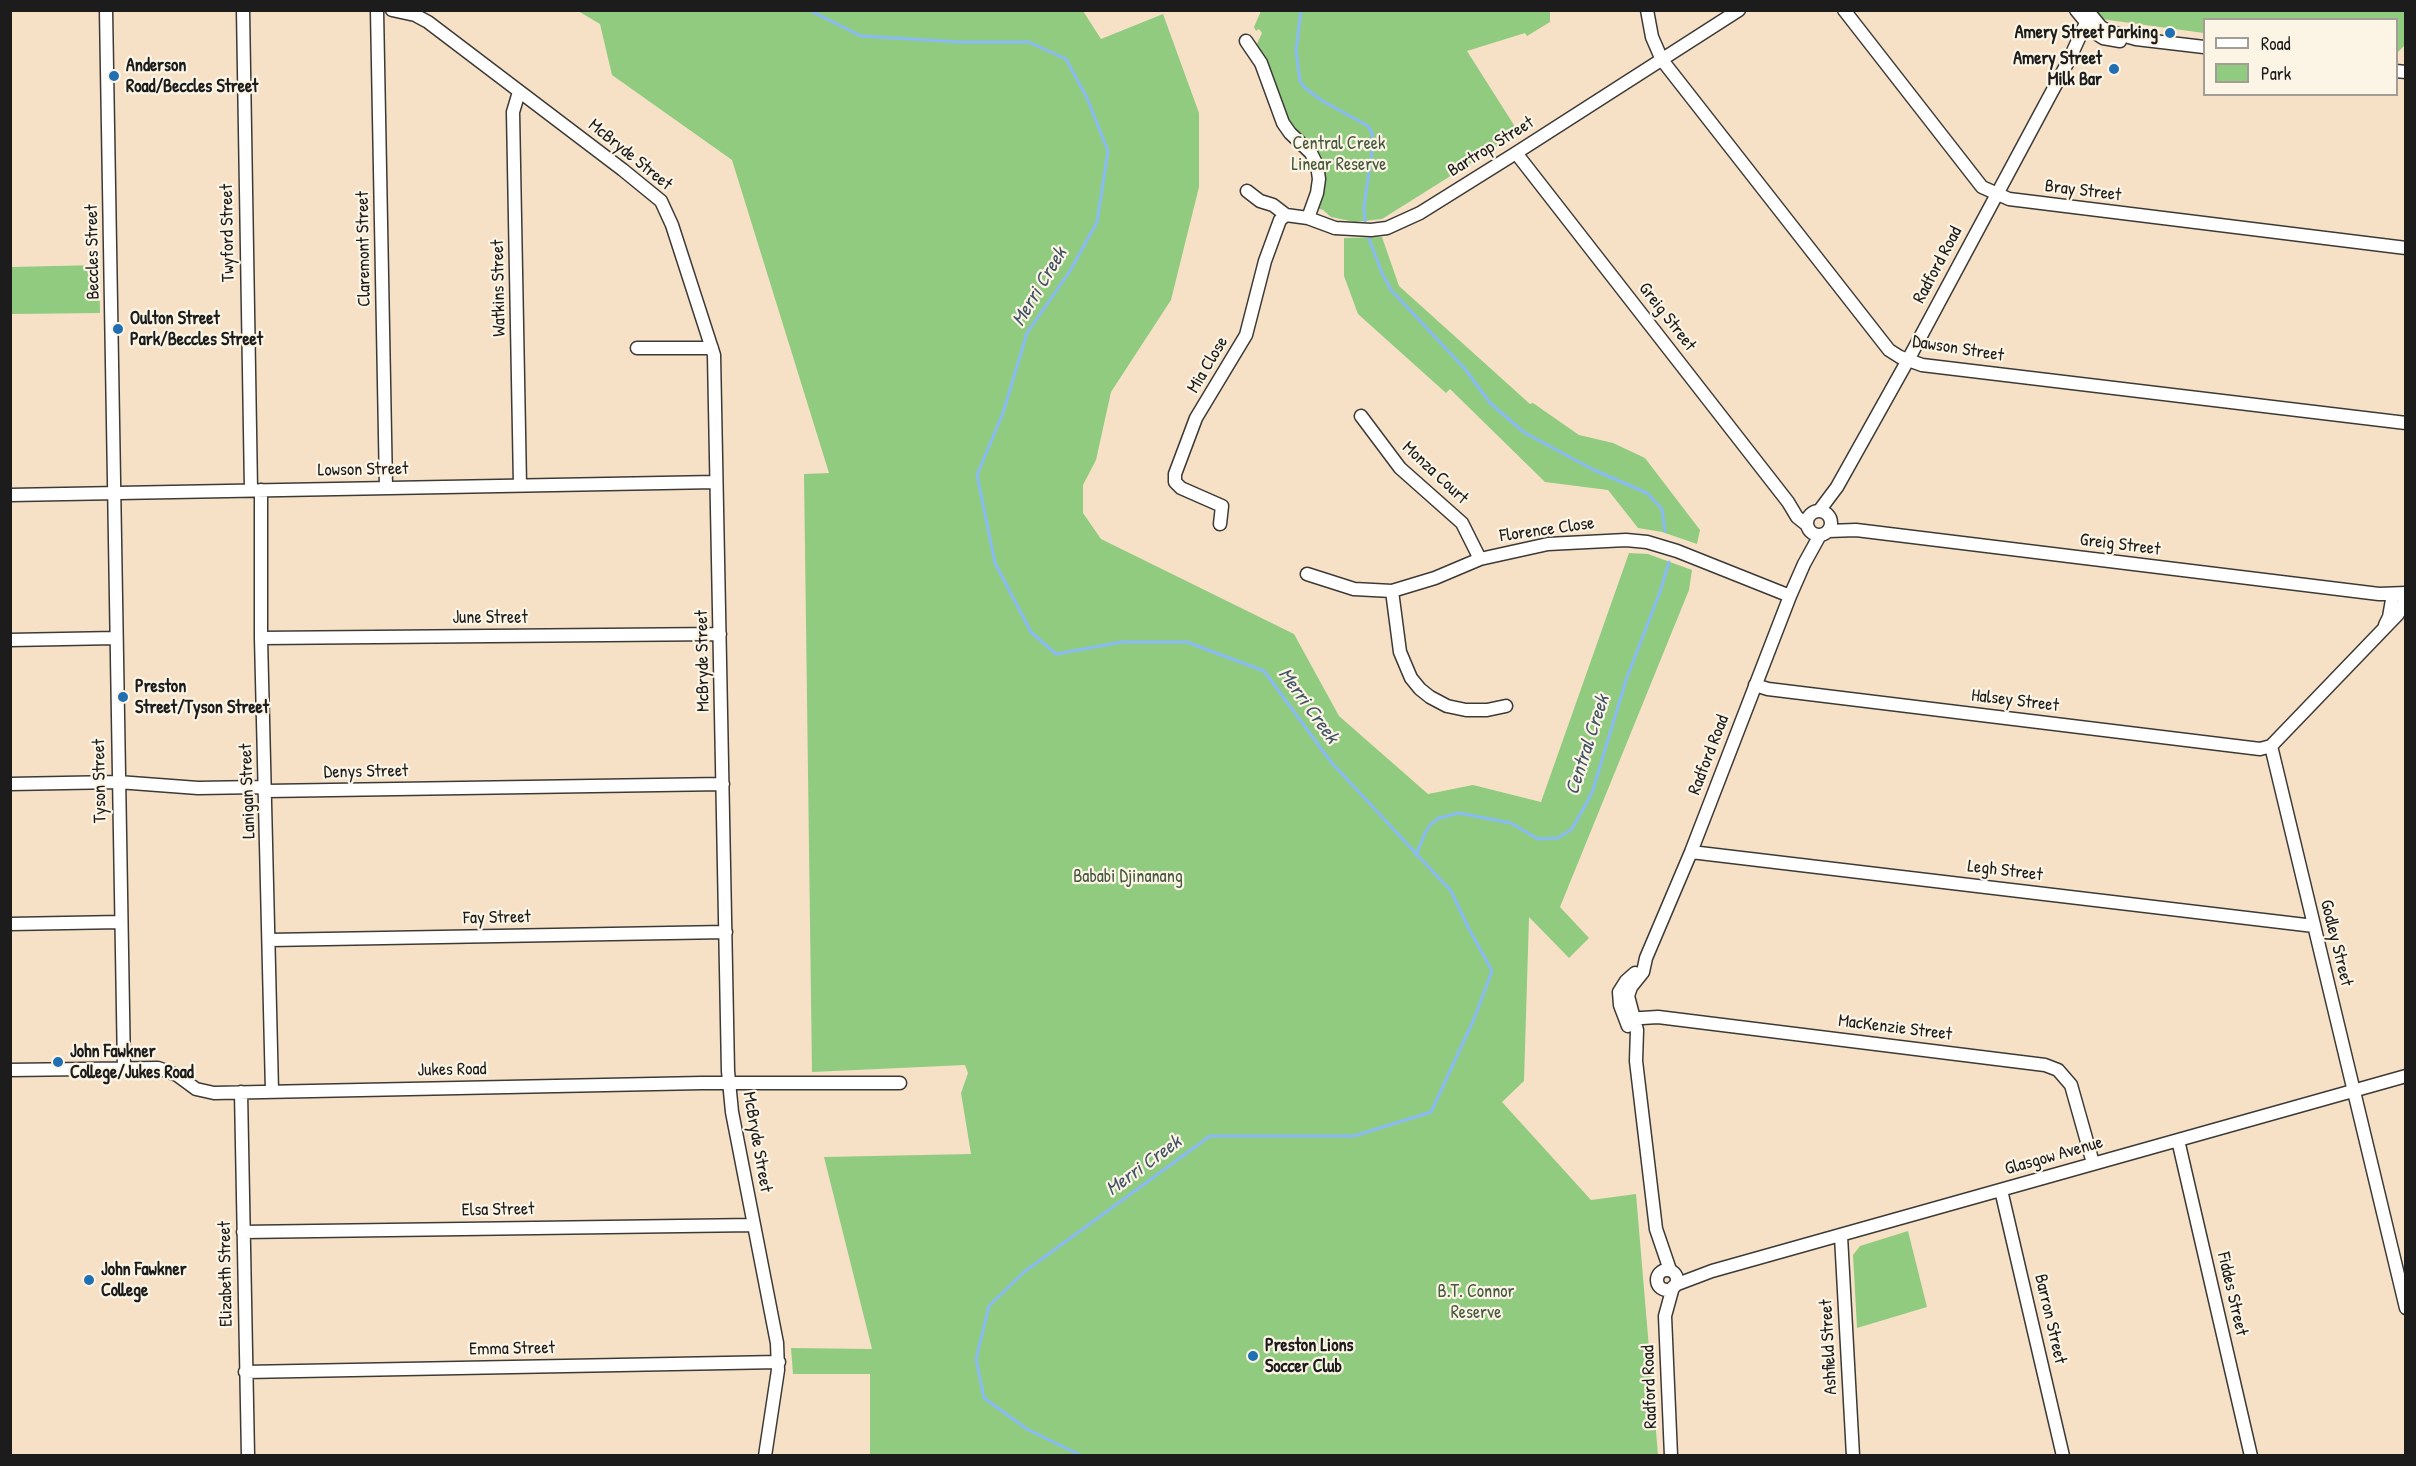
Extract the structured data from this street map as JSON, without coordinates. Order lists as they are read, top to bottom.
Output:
{
  "streets": {
    "street": [
      "Bartrop Street",
      "McBryde Street",
      "Bray Street",
      "Twyford Street",
      "Claremont Street",
      "Beccles Street",
      "Radford Road",
      "Watkins Street",
      "Greig Street",
      "Dawson Street",
      "Mia Close",
      "Lowson Street",
      "Monza Court",
      "Florence Close",
      "June Street",
      "Halsey Street",
      "Denys Street",
      "Tyson Street",
      "Lanigan Street",
      "Legh Street",
      "Fay Street",
      "Godley Street",
      "MacKenzie Street",
      "Jukes Road",
      "Glasgow Avenue",
      "Elsa Street",
      "Elizabeth Street",
      "Fiddes Street",
      "Barron Street",
      "Ashfield Street",
      "Emma Street"
    ]
  },
  "crossings": [
    ["Bartrop Street", "Greig Street"],
    ["Bartrop Street", "Dawson Street"],
    ["Bartrop Street", "Mia Close"],
    ["McBryde Street", "Watkins Street"],
    ["McBryde Street", "Lowson Street"],
    ["McBryde Street", "June Street"],
    ["McBryde Street", "Denys Street"],
    ["McBryde Street", "Fay Street"],
    ["McBryde Street", "Jukes Road"],
    ["McBryde Street", "Elsa Street"],
    ["McBryde Street", "Emma Street"],
    ["Bray Street", "Radford Road"],
    ["Twyford Street", "Lowson Street"],
    ["Twyford Street", "Lanigan Street"],
    ["Claremont Street", "Lowson Street"],
    ["Beccles Street", "Lowson Street"],
    ["Beccles Street", "Tyson Street"],
    ["Radford Road", "Greig Street"],
    ["Radford Road", "Dawson Street"],
    ["Radford Road", "Florence Close"],
    ["Radford Road", "Halsey Street"],
    ["Radford Road", "Legh Street"],
    ["Radford Road", "MacKenzie Street"],
    ["Radford Road", "Glasgow Avenue"],
    ["Watkins Street", "Lowson Street"],
    ["Lowson Street", "Tyson Street"],
    ["Lowson Street", "Lanigan Street"],
    ["Monza Court", "Florence Close"],
    ["June Street", "Lanigan Street"],
    ["Halsey Street", "Godley Street"],
    ["Denys Street", "Tyson Street"],
    ["Denys Street", "Lanigan Street"],
    ["Tyson Street", "Jukes Road"],
    ["Lanigan Street", "Fay Street"],
    ["Lanigan Street", "Jukes Road"],
    ["Legh Street", "Godley Street"],
    ["Godley Street", "Glasgow Avenue"],
    ["MacKenzie Street", "Glasgow Avenue"],
    ["Jukes Road", "Elizabeth Street"],
    ["Glasgow Avenue", "Fiddes Street"],
    ["Glasgow Avenue", "Barron Street"],
    ["Glasgow Avenue", "Ashfield Street"],
    ["Elsa Street", "Elizabeth Street"],
    ["Elizabeth Street", "Emma Street"]
  ],
  "water": ["Merri Creek", "Central Creek"],
  "parks": ["Central Creek Linear Reserve", "Bababi Djinanang", "B.T. Connor Reserve"],
  "places": [
    "Amery Street Parking",
    "Amery Street Milk Bar",
    "Anderson Road/Beccles Street",
    "Oulton Street Park/Beccles Street",
    "Preston Street/Tyson Street",
    "John Fawkner College/Jukes Road",
    "John Fawkner College",
    "Preston Lions Soccer Club"
  ],
  "legend": ["Road", "Park"]
}
